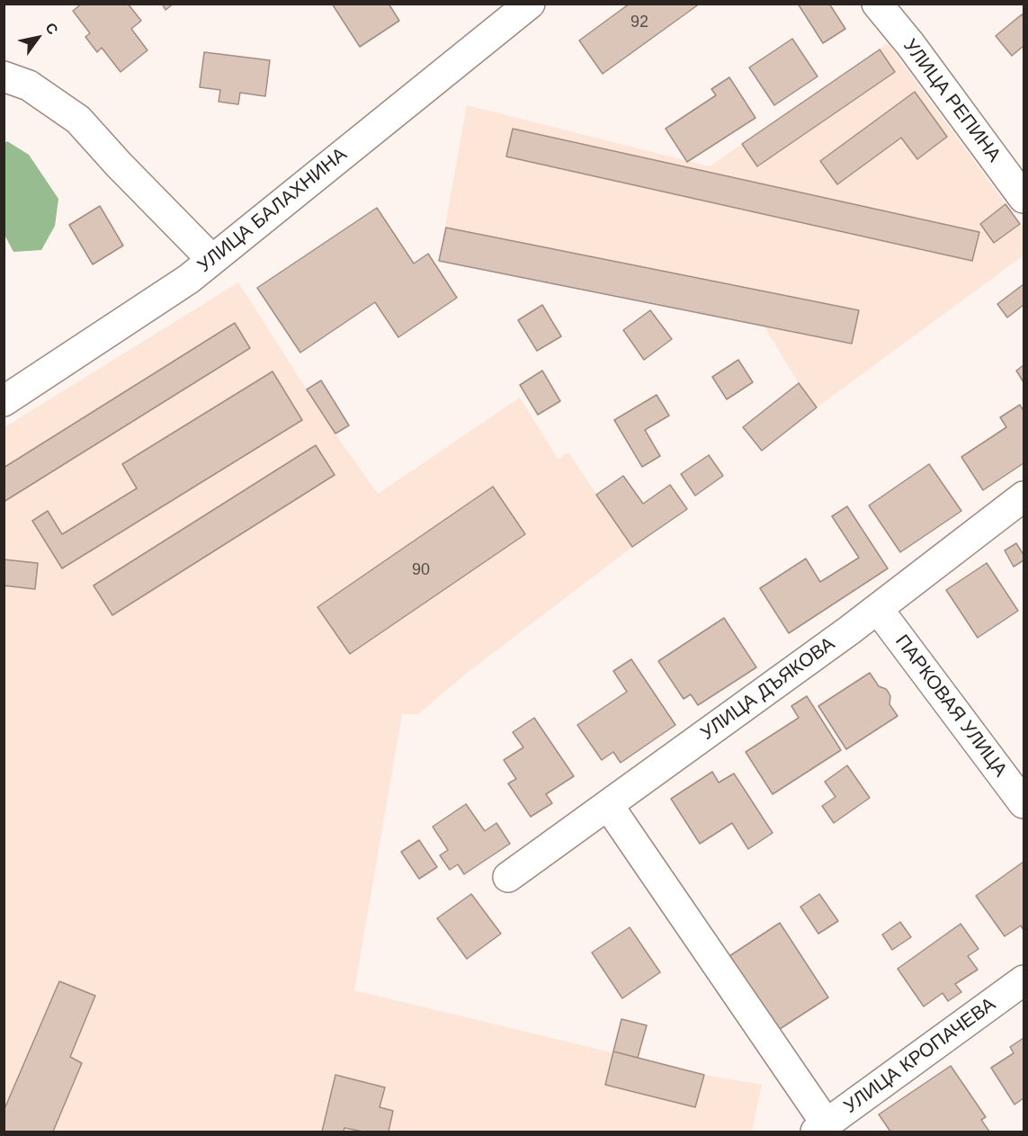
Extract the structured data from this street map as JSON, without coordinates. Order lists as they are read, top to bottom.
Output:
{
  "streets": {
    "street": [
      "УЛИЦА РЕПИНА",
      "УЛИЦА БАЛАХНИНА",
      "УЛИЦА ДЪЯКОВА",
      "ПАРКОВАЯ УЛИЦА",
      "УЛИЦА КРОПАЧЕВА"
    ]
  },
  "crossings": [
    ["УЛИЦА ДЪЯКОВА", "ПАРКОВАЯ УЛИЦА"]
  ],
  "house_numbers": ["92", "90"],
  "north": "top right"
}
